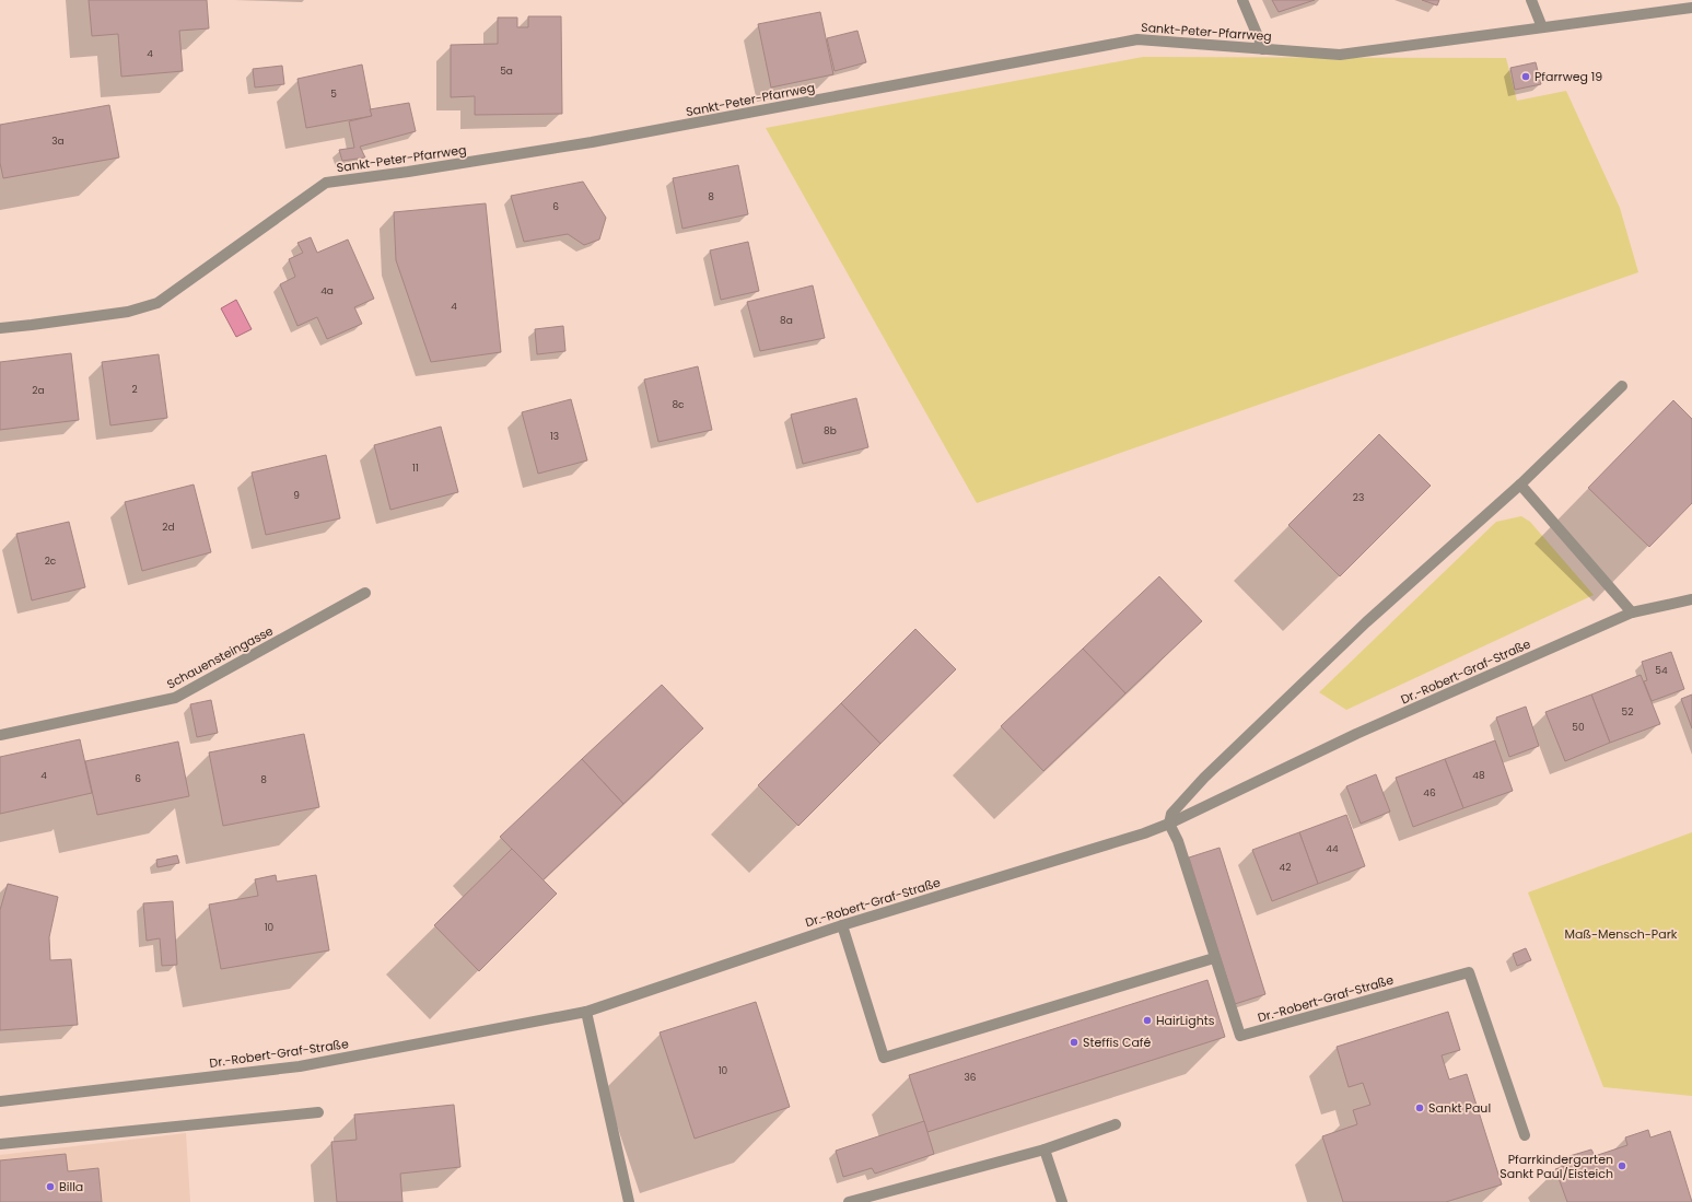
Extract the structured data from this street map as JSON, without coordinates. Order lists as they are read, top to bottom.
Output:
{
  "streets": {
    "street": ["Sankt-Peter-Pfarrweg", "Schauensteingasse", "Dr.-Robert-Graf-Straße"]
  },
  "parks": ["Maß-Mensch-Park"],
  "places": [
    "Pfarrweg 19",
    "HairLights",
    "Steffis Café",
    "Sankt Paul",
    "Pfarrkindergarten Sankt Paul/Eisteich",
    "Billa"
  ],
  "house_numbers": [
    "4",
    "5a",
    "5",
    "3a",
    "8",
    "6",
    "4a",
    "4",
    "8a",
    "2",
    "2a",
    "8c",
    "8b",
    "13",
    "11",
    "9",
    "23",
    "2d",
    "2c",
    "54",
    "52",
    "50",
    "4",
    "48",
    "6",
    "8",
    "46",
    "44",
    "42",
    "10",
    "10",
    "36"
  ]
}
